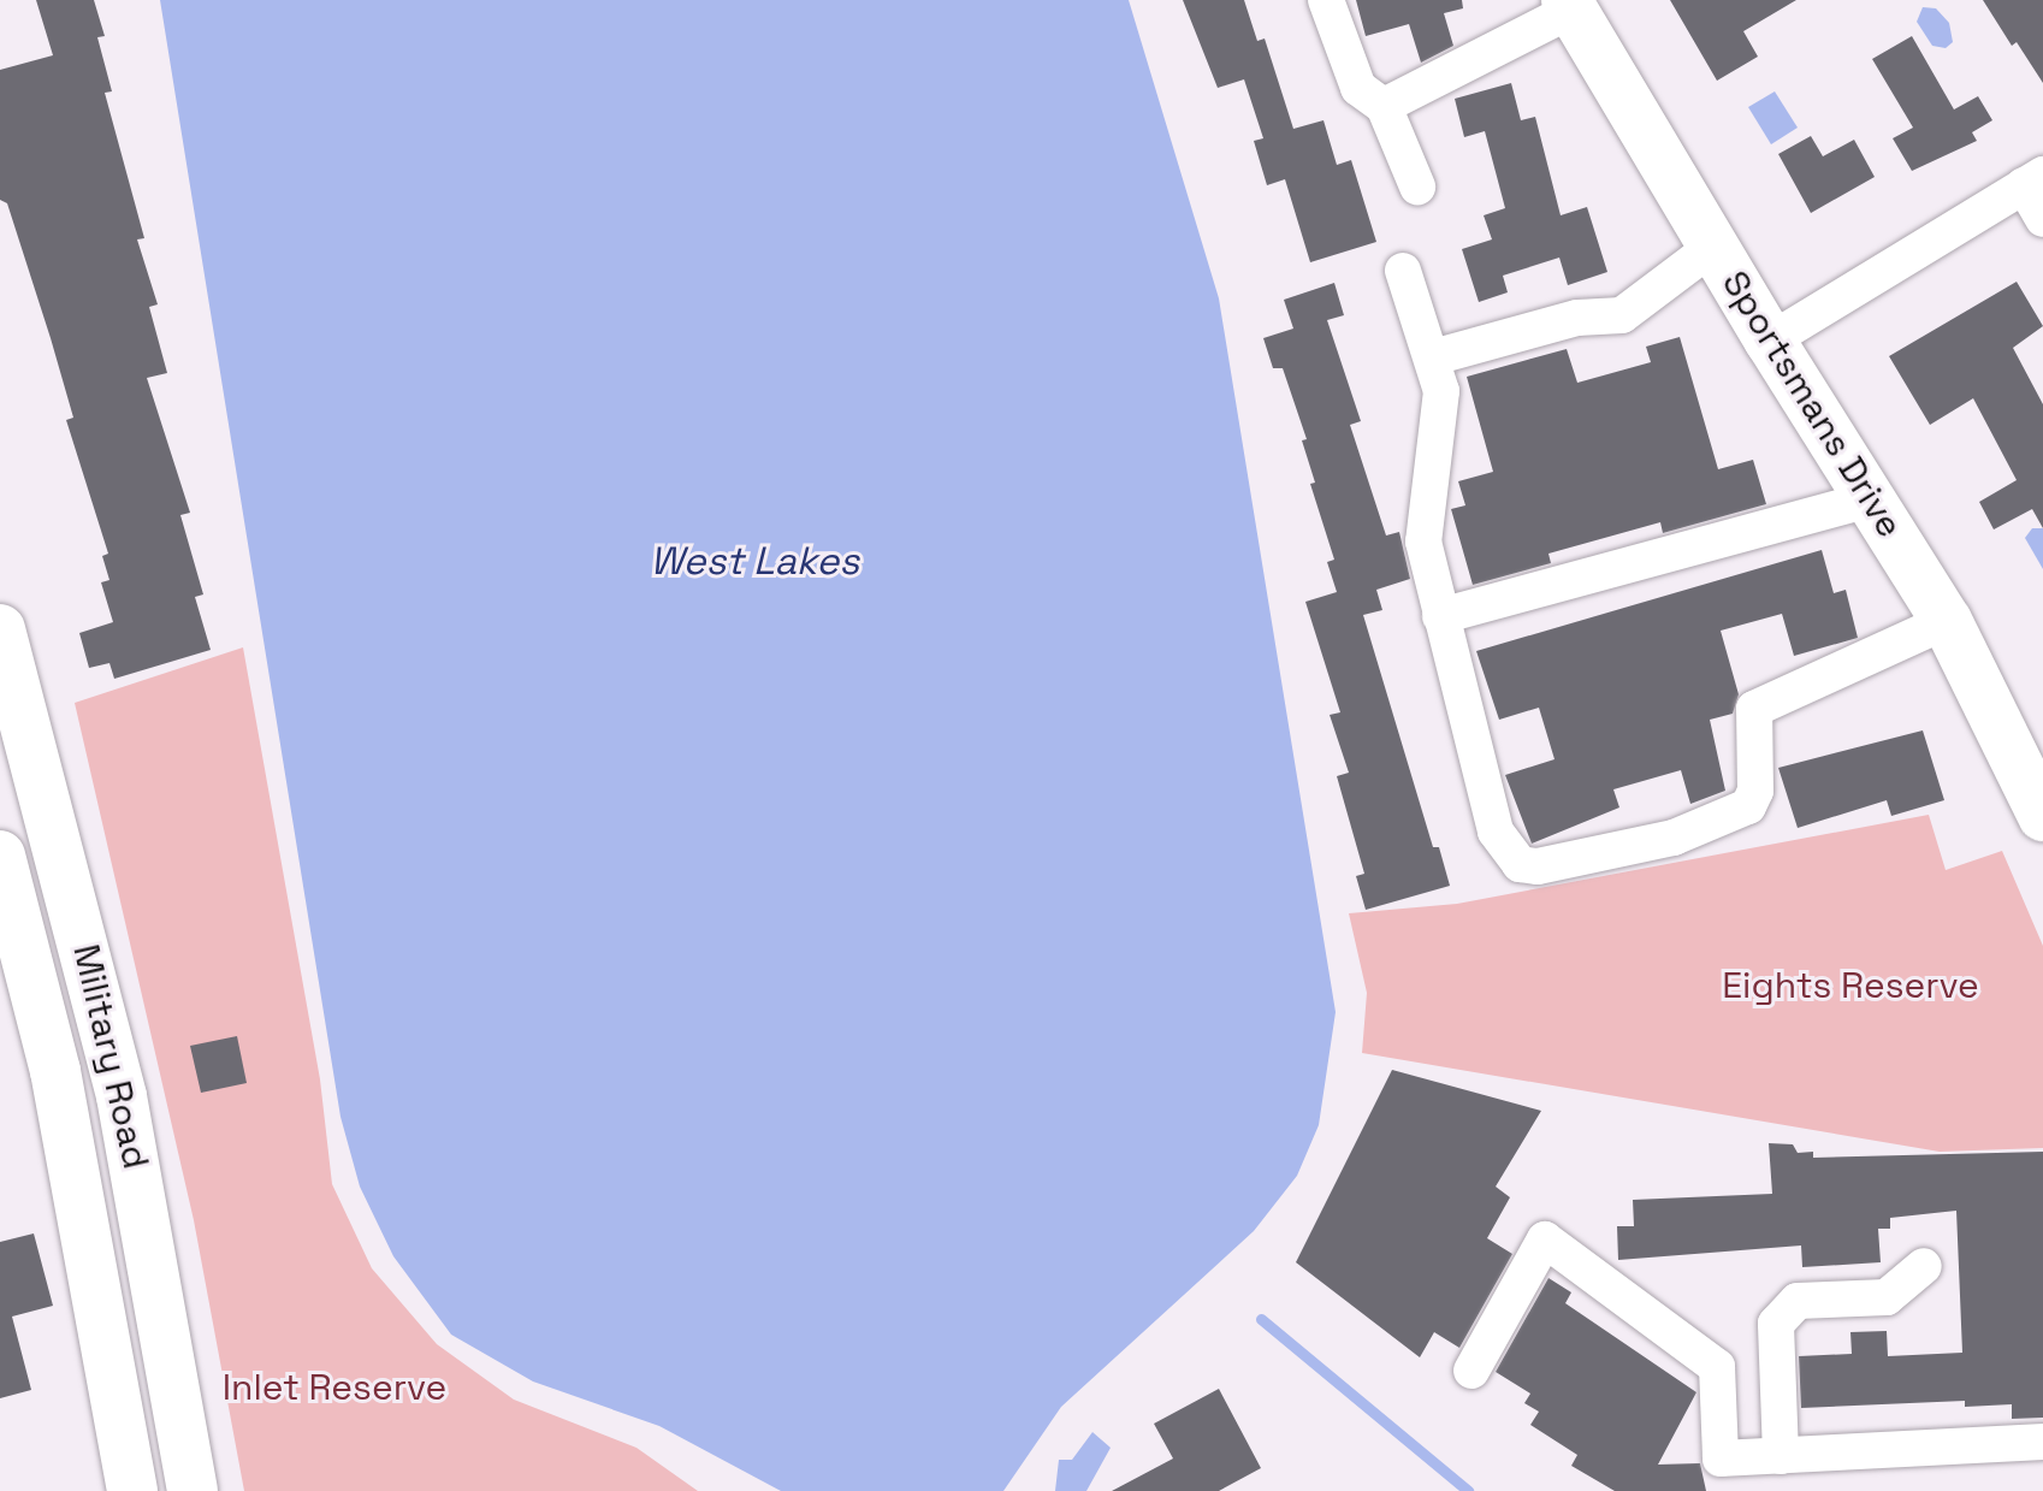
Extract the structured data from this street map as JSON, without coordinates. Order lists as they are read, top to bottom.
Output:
{
  "streets": {
    "main road": ["Sportsmans Drive", "Military Road"]
  },
  "water": ["West Lakes"],
  "parks": ["Eights Reserve", "Inlet Reserve"]
}
